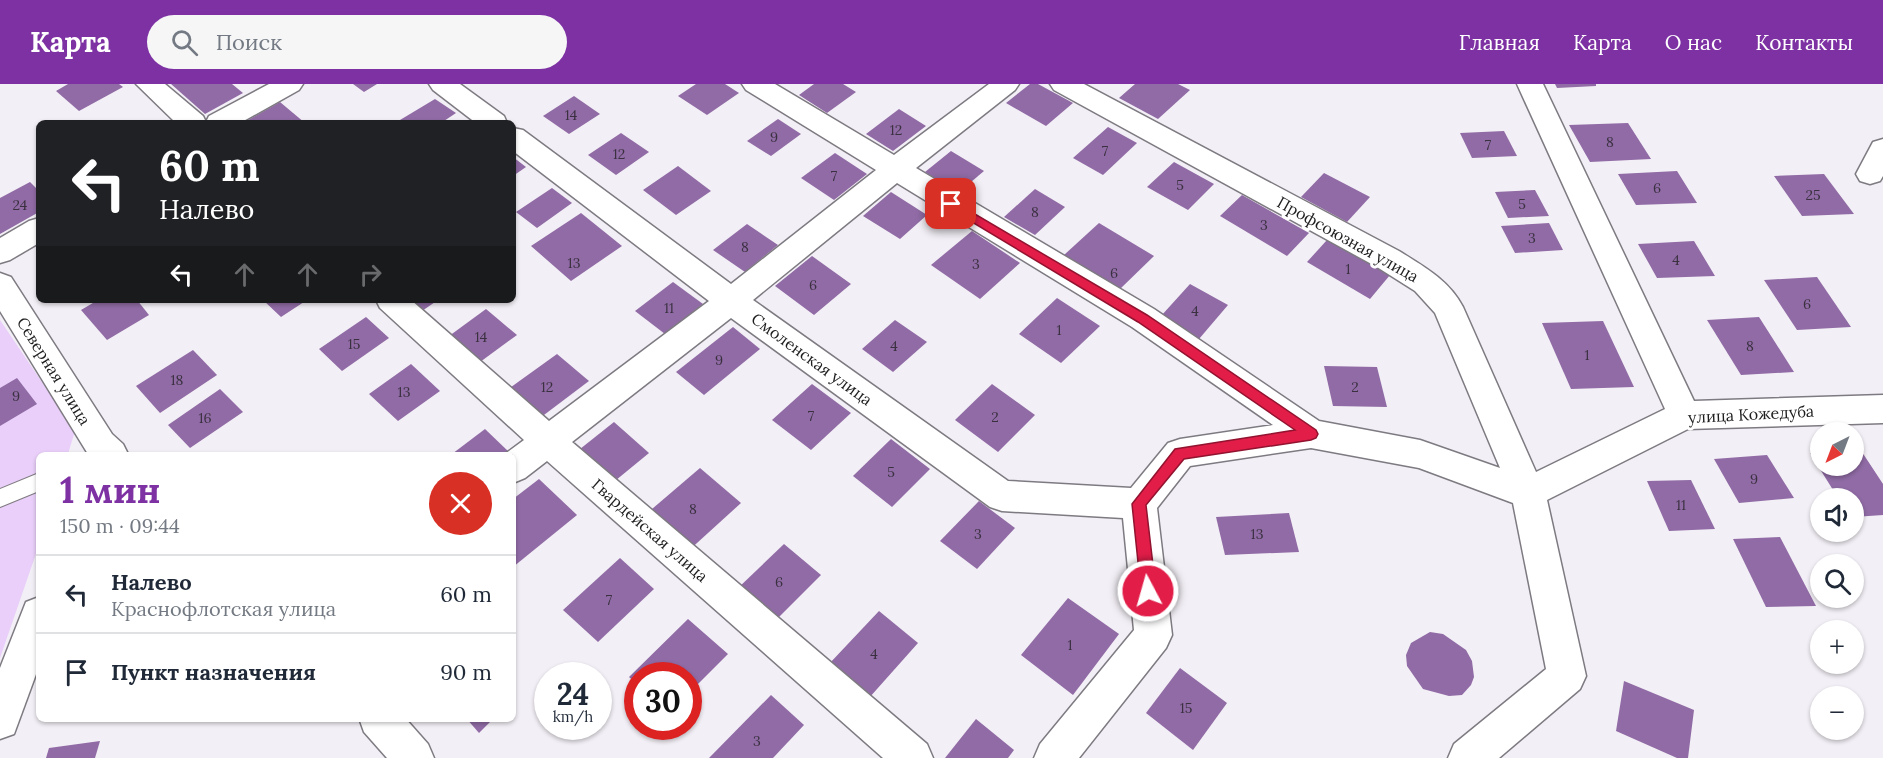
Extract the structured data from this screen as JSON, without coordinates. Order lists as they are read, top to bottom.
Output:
{
  "streets": {
    "street": [
      "Профсоюзная улица",
      "Смоленская улица",
      "Северная улица",
      "улица Кожедуба",
      "Гвардейская улица"
    ]
  },
  "crossings": [
    ["Профсоюзная улица", "улица Кожедуба"]
  ],
  "house_numbers": [
    "14",
    "12",
    "9",
    "8",
    "7",
    "7",
    "12",
    "7",
    "5",
    "6",
    "25",
    "5",
    "24",
    "8",
    "3",
    "3",
    "8",
    "4",
    "13",
    "3",
    "1",
    "6",
    "6",
    "6",
    "11",
    "4",
    "1",
    "14",
    "15",
    "4",
    "8",
    "1",
    "9",
    "18",
    "12",
    "2",
    "13",
    "9",
    "7",
    "2",
    "16",
    "5",
    "9",
    "11",
    "8",
    "3",
    "13",
    "6",
    "7",
    "1",
    "4",
    "15",
    "3"
  ],
  "north": "bottom left",
  "page": {
    "header": "Карта",
    "search": "Поиск",
    "nav": [
      "Главная",
      "Карта",
      "О нас",
      "Контакты"
    ],
    "turn": ["60 m", "Налево"],
    "map_buttons": ["+", "−"],
    "heading": ["1 мин", "150 m · 09:44"],
    "list": [
      {
        "name": "Налево",
        "note": "Краснофлотская улица",
        "value": "60 m"
      },
      {
        "name": "Пункт назначения",
        "value": "90 m"
      }
    ],
    "speed": "24 km/h",
    "limit": "30"
  }
}
